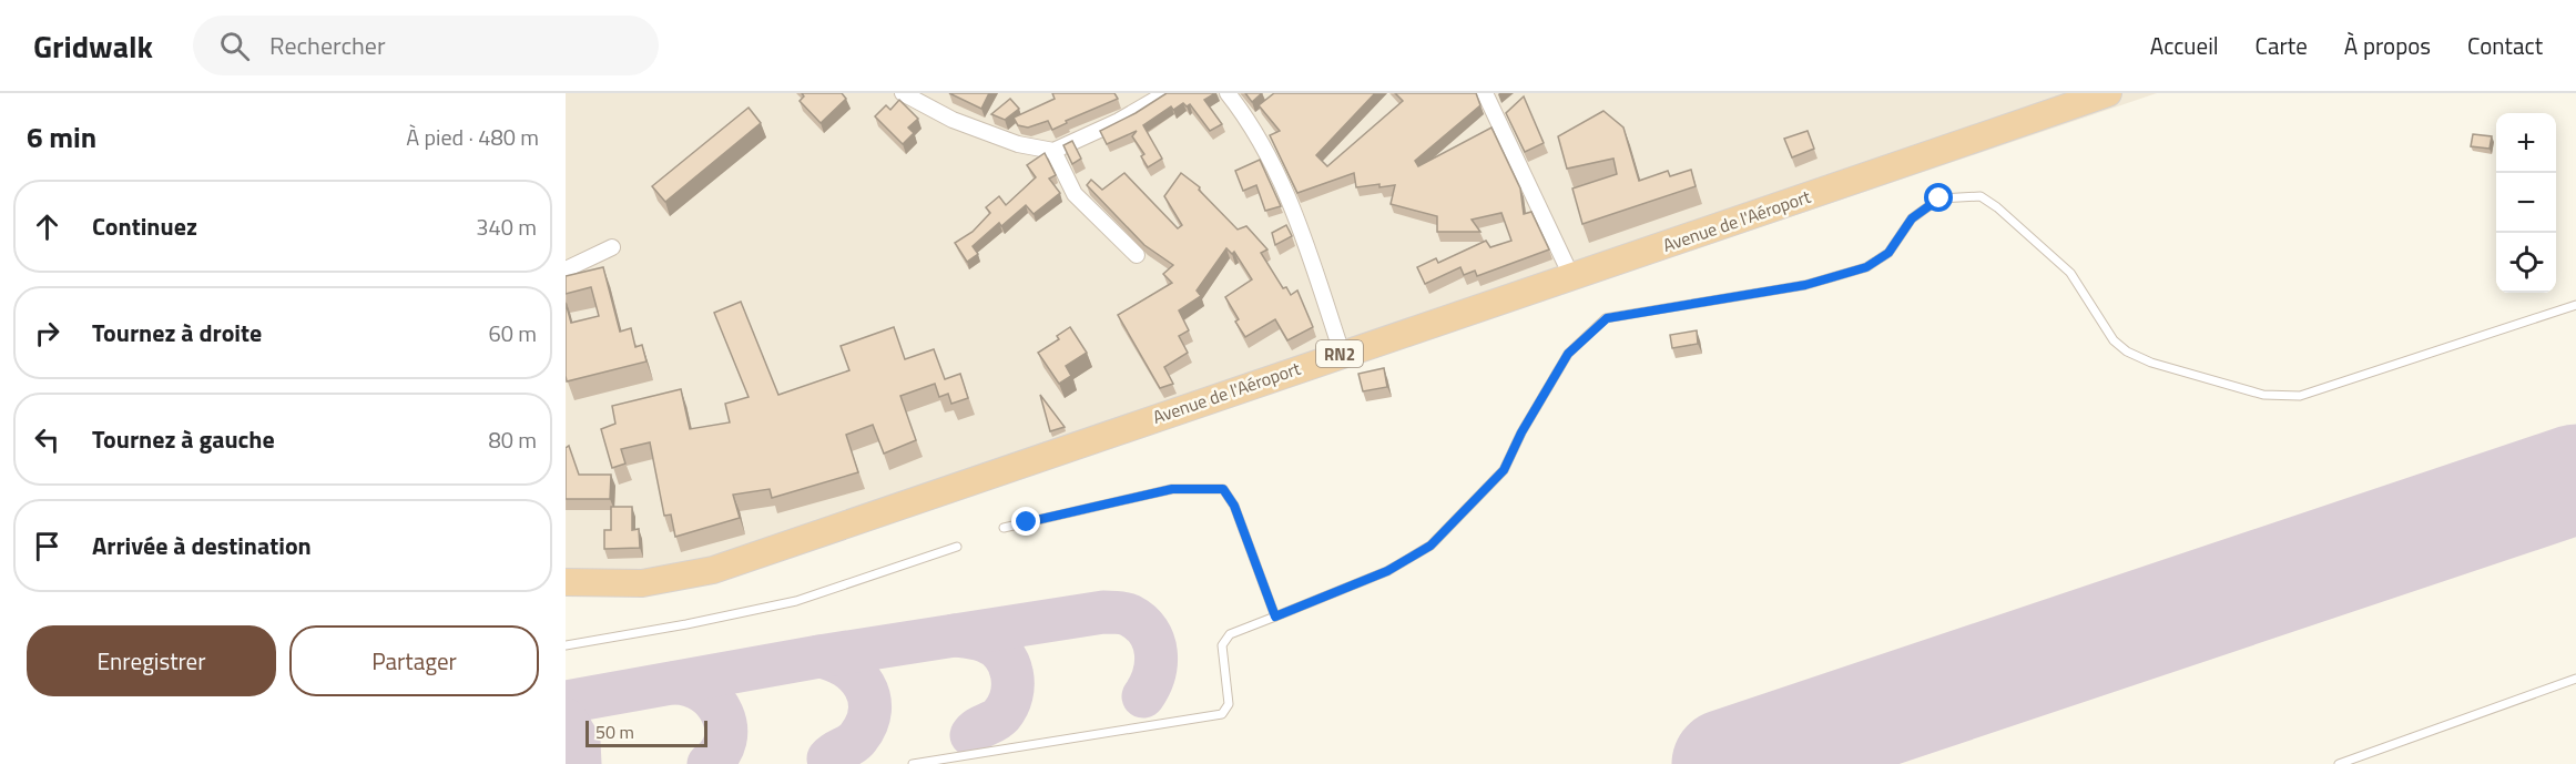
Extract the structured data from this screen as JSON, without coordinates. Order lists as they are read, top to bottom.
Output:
{
  "streets": {
    "highway": ["Avenue de l'Aéroport", "RN2"]
  },
  "scale_bar": "50 m",
  "page": {
    "header": "Gridwalk",
    "search": "Rechercher",
    "nav": [
      "Accueil",
      "Carte",
      "À propos",
      "Contact"
    ],
    "heading": ["6 min", "À pied · 480 m"],
    "map_buttons": ["+", "−"],
    "list": [
      ["Continuez", "340 m"],
      ["Tournez à droite", "60 m"],
      ["Tournez à gauche", "80 m"],
      "Arrivée à destination"
    ],
    "buttons": ["Enregistrer", "Partager"],
    "scale": "50 m"
  }
}
